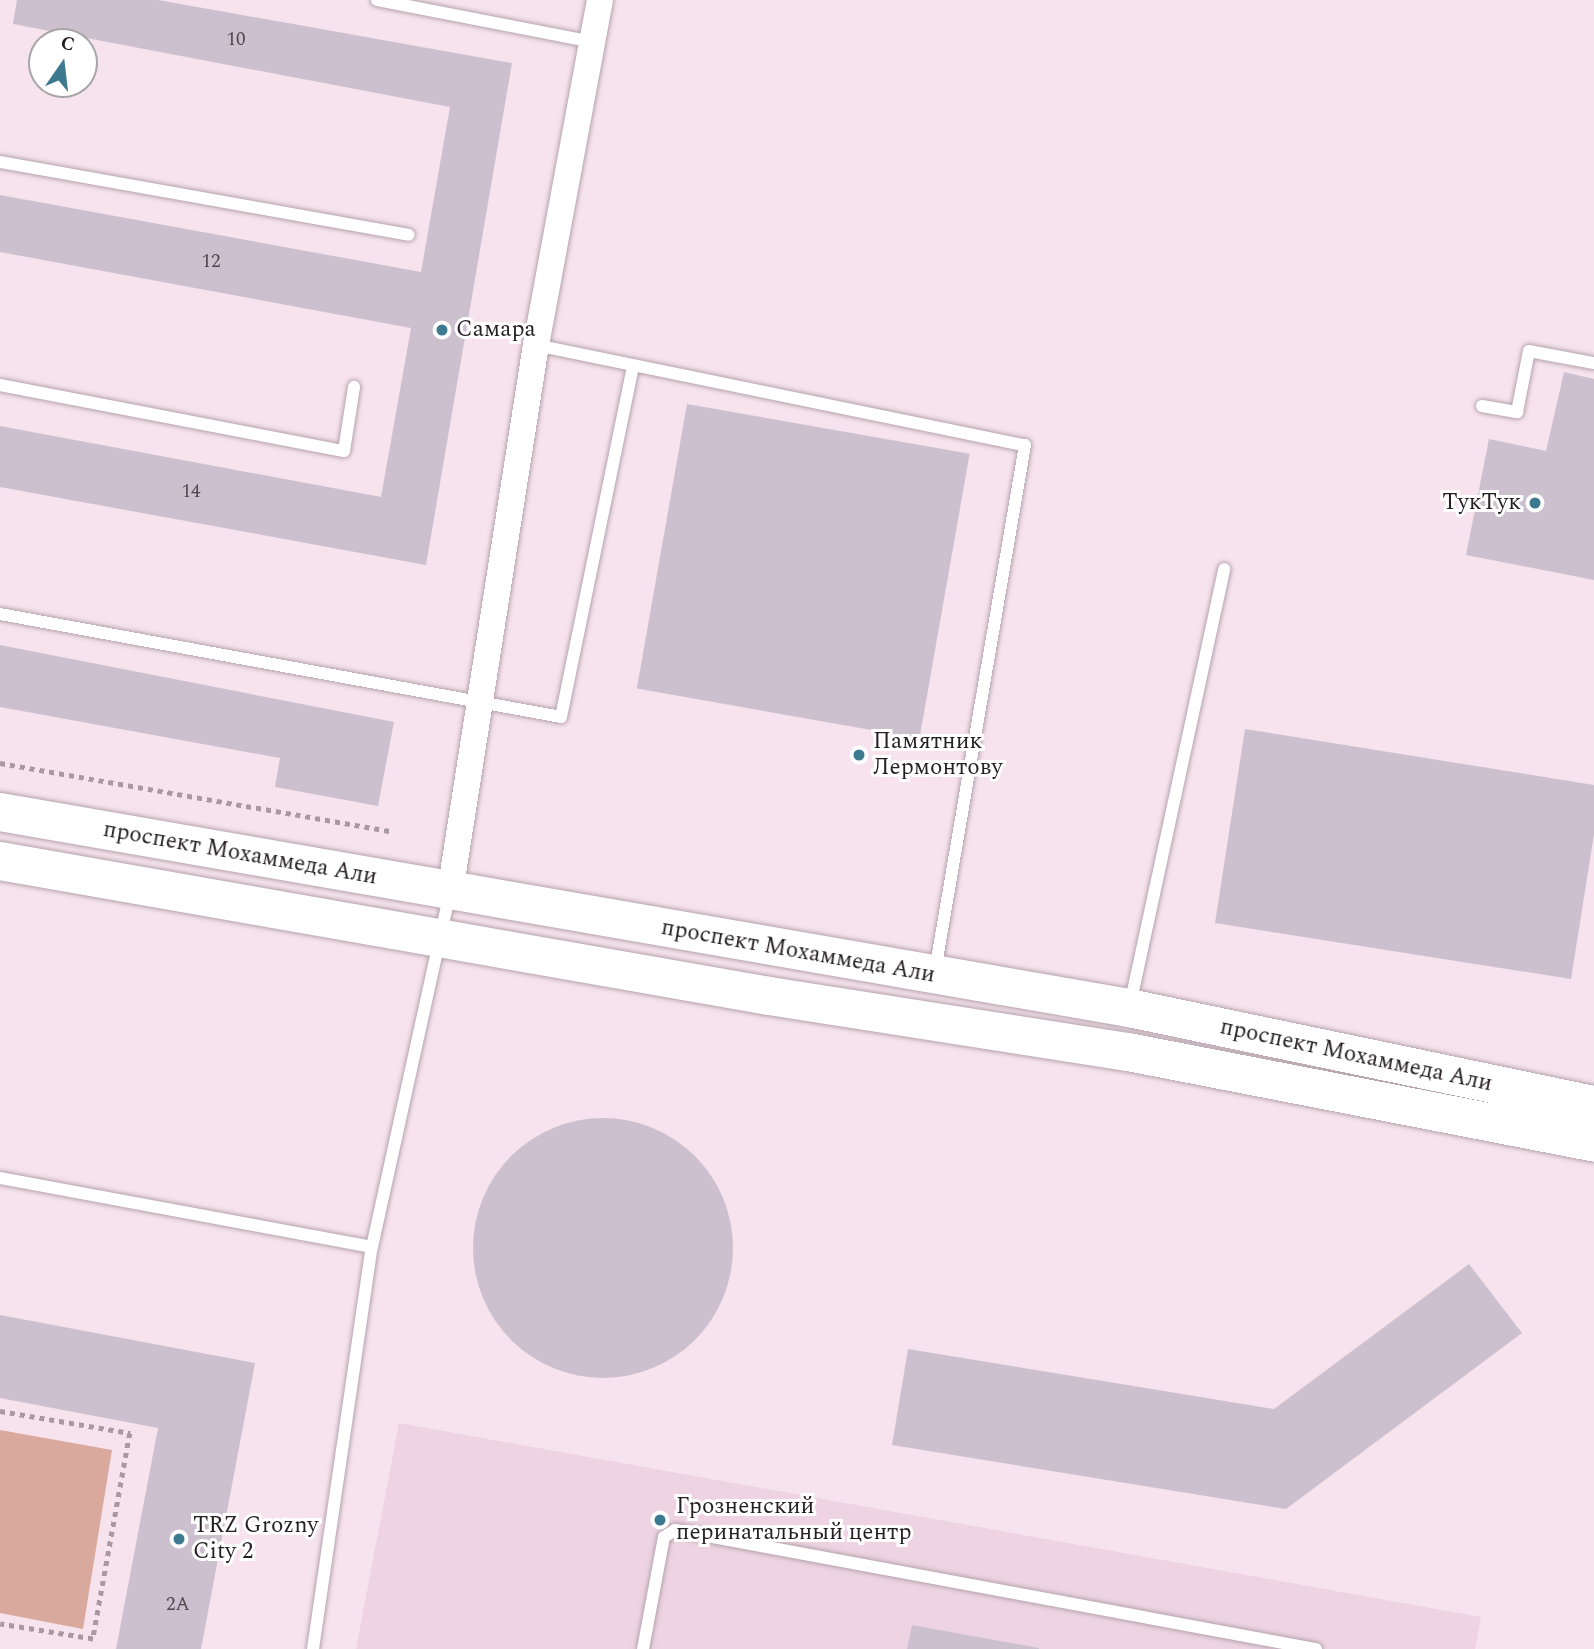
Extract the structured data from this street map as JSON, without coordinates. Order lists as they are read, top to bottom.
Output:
{
  "streets": {
    "main road": ["проспект Мохаммеда Али"]
  },
  "places": [
    "Самара",
    "ТукТук",
    "Памятник Лермонтову",
    "Грозненский перинатальный центр",
    "TRZ Grozny City 2"
  ],
  "house_numbers": [
    "10",
    "12",
    "14",
    "2А"
  ],
  "north": "top"
}
